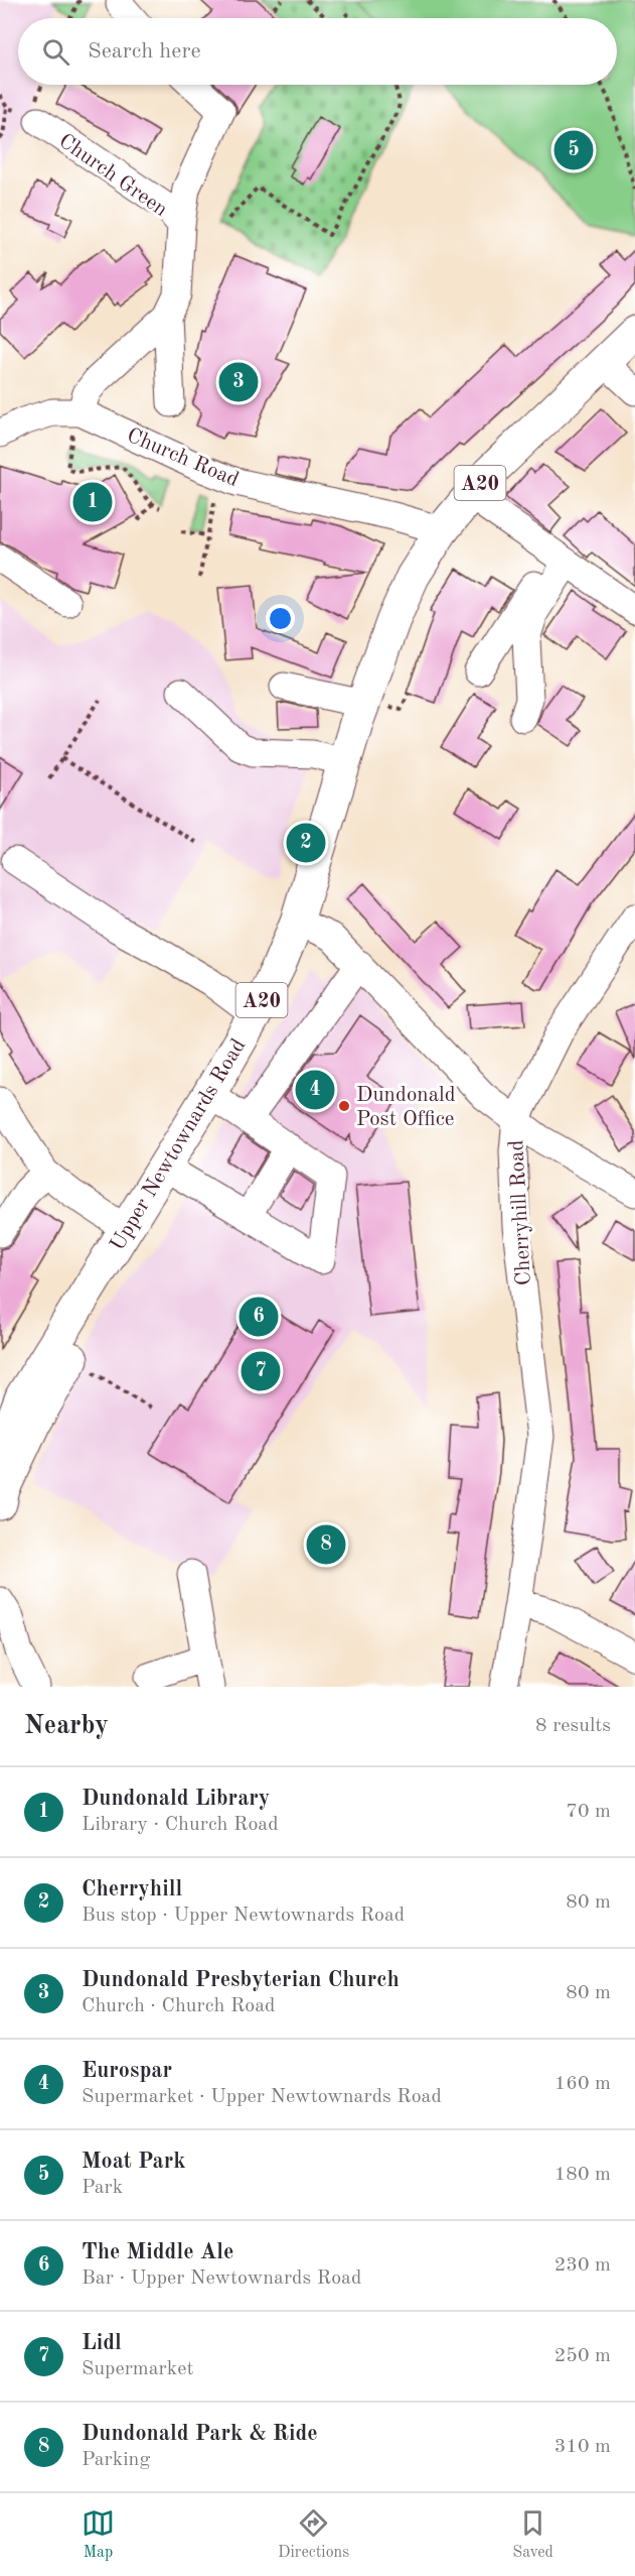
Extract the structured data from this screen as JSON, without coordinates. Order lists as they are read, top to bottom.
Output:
{
  "streets": {
    "highway": ["A20", "Upper Newtownards Road"],
    "street": ["Church Green", "Church Road", "Cherryhill Road"]
  },
  "crossings": [
    ["Church Green", "Church Road"],
    ["Church Road", "Upper Newtownards Road"],
    ["Upper Newtownards Road", "Cherryhill Road"]
  ],
  "places": ["Dundonald Post Office"],
  "page": {
    "search": "Search here",
    "pins": [
      "5",
      "3",
      "1",
      "2",
      "4",
      "6",
      "7",
      "8"
    ],
    "heading": ["Nearby", "8 results"],
    "list": [
      {
        "mark": "1",
        "name": "Dundonald Library",
        "note": "Library · Church Road",
        "value": "70 m"
      },
      {
        "mark": "2",
        "name": "Cherryhill",
        "note": "Bus stop · Upper Newtownards Road",
        "value": "80 m"
      },
      {
        "mark": "3",
        "name": "Dundonald Presbyterian Church",
        "note": "Church · Church Road",
        "value": "80 m"
      },
      {
        "mark": "4",
        "name": "Eurospar",
        "note": "Supermarket · Upper Newtownards Road",
        "value": "160 m"
      },
      {
        "mark": "5",
        "name": "Moat Park",
        "note": "Park",
        "value": "180 m"
      },
      {
        "mark": "6",
        "name": "The Middle Ale",
        "note": "Bar · Upper Newtownards Road",
        "value": "230 m"
      },
      {
        "mark": "7",
        "name": "Lidl",
        "note": "Supermarket",
        "value": "250 m"
      },
      {
        "mark": "8",
        "name": "Dundonald Park & Ride",
        "note": "Parking",
        "value": "310 m"
      }
    ],
    "nav": ["Map", "Directions", "Saved"]
  }
}
